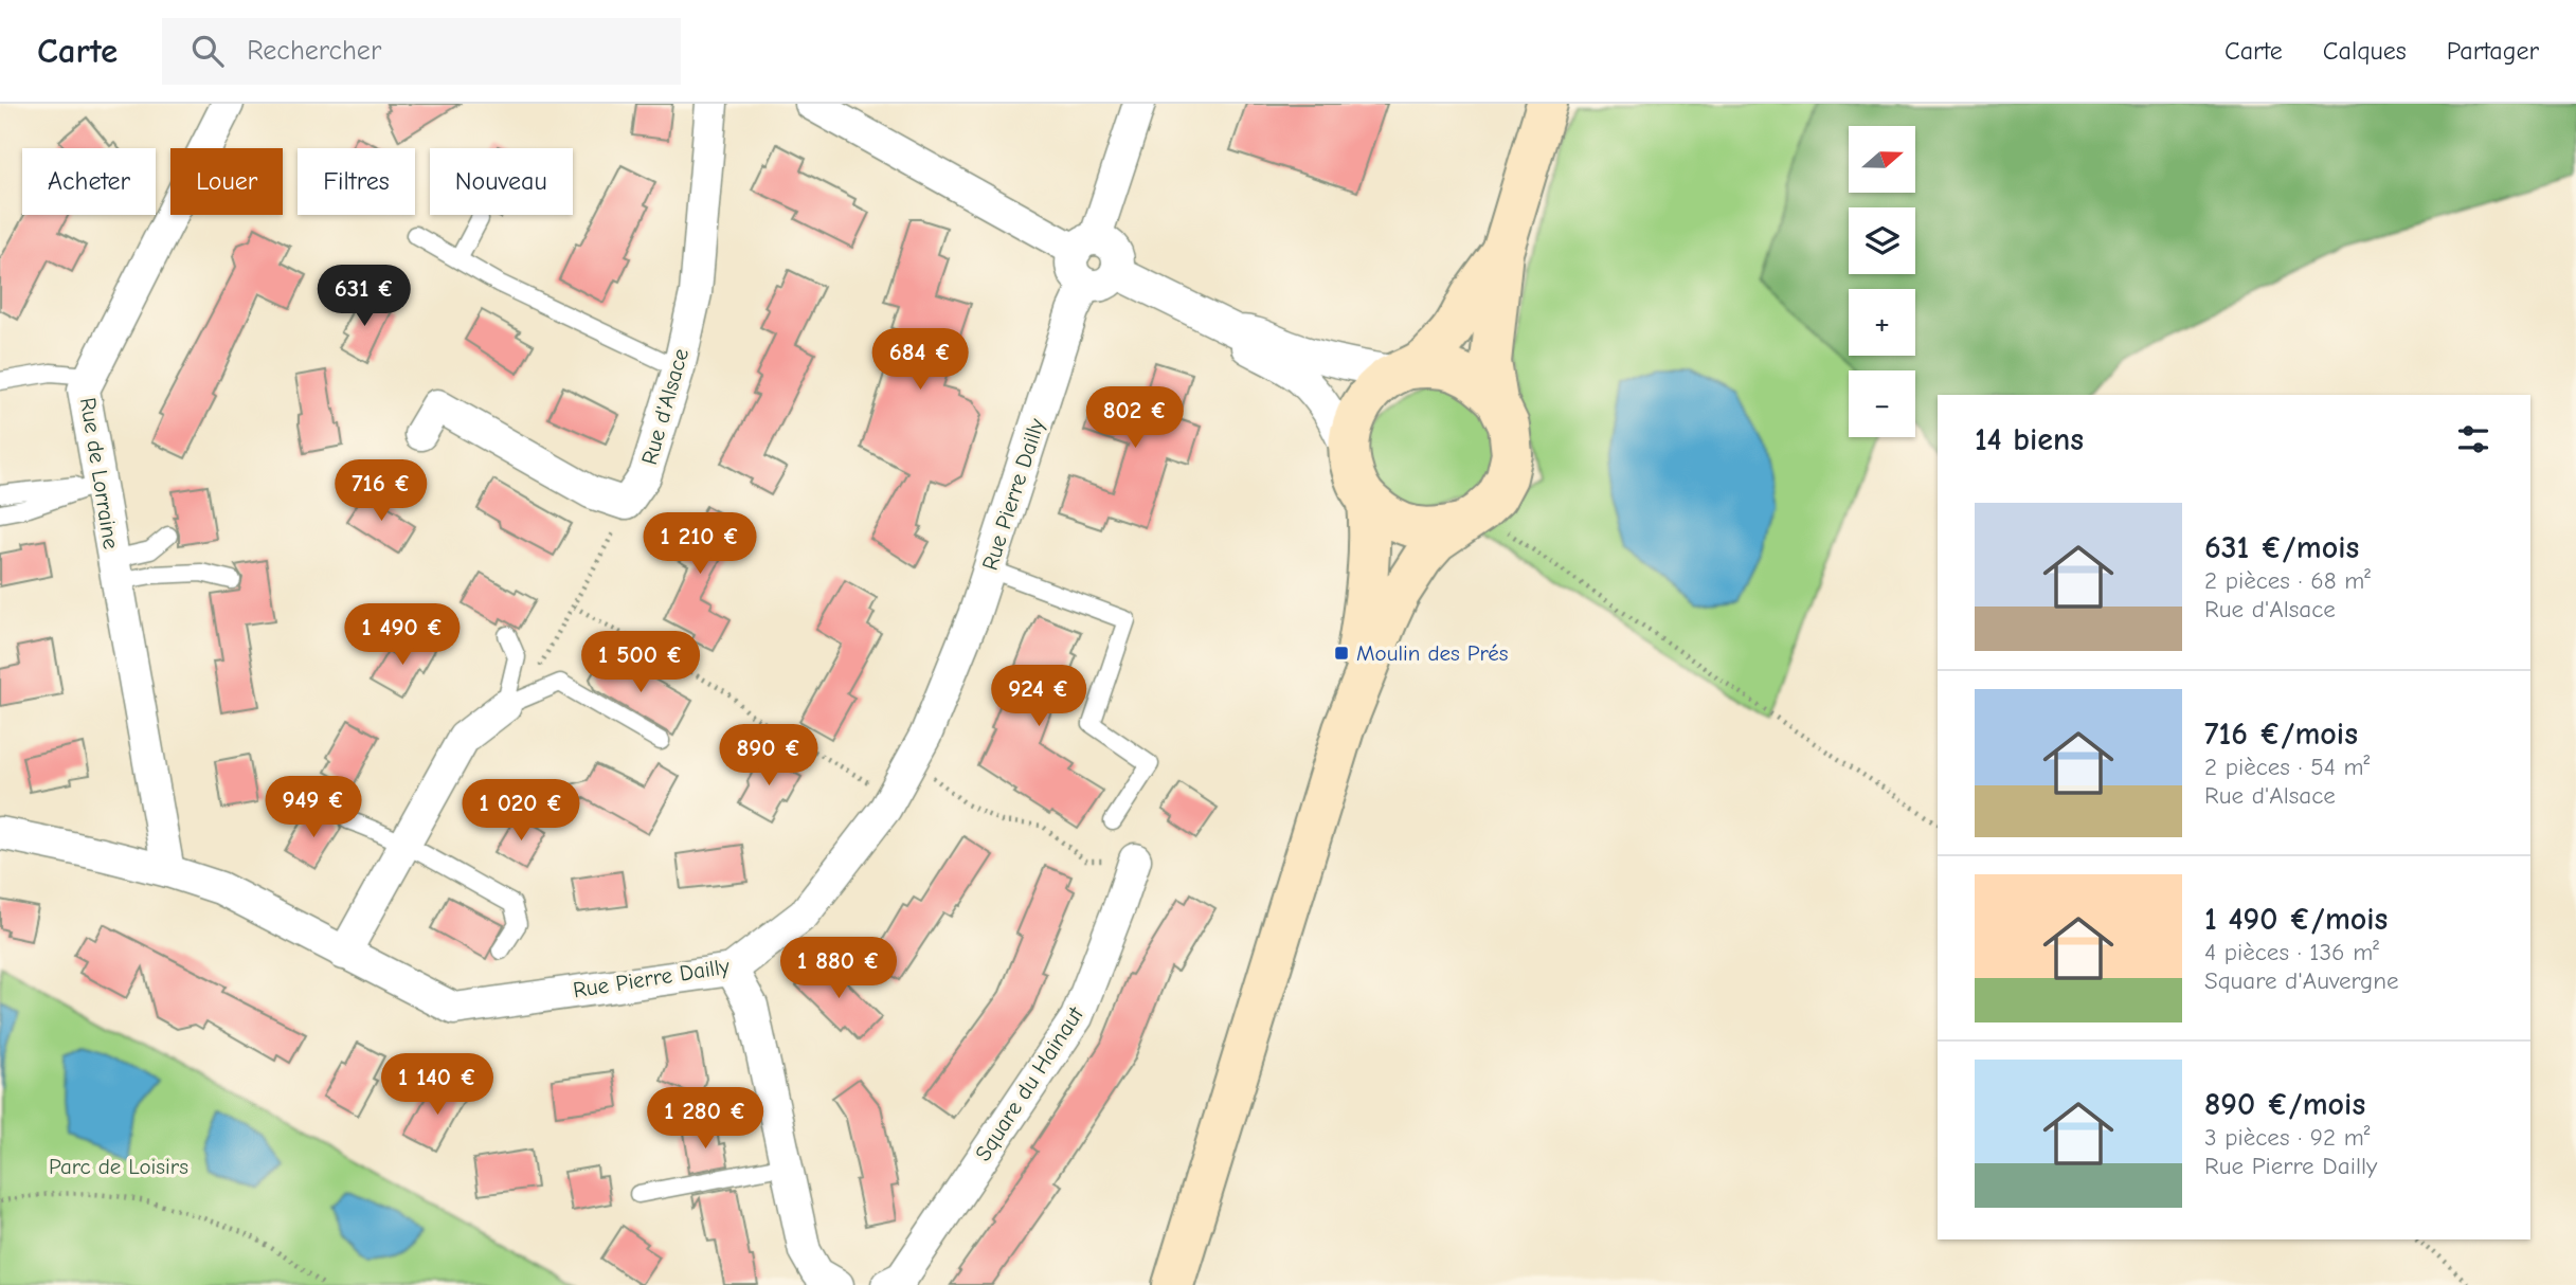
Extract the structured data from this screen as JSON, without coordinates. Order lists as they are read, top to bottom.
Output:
{
  "streets": {
    "street": [
      "Rue d'Alsace",
      "Rue de Lorraine",
      "Rue Pierre Dailly",
      "Square du Hainaut"
    ]
  },
  "crossings": [
    ["Rue de Lorraine", "Rue Pierre Dailly"]
  ],
  "parks": ["Parc de Loisirs"],
  "places": {
    "transit": ["Moulin des Prés"]
  },
  "north": "right",
  "page": {
    "header": "Carte",
    "search": "Rechercher",
    "nav": ["Carte", "Calques", "Partager"],
    "map_buttons": ["+", "−"],
    "chip": [
      "Acheter",
      "Louer",
      "Filtres",
      "Nouveau"
    ],
    "price": [
      "631 €",
      "684 €",
      "802 €",
      "716 €",
      "1 210 €",
      "1 490 €",
      "1 500 €",
      "924 €",
      "890 €",
      "949 €",
      "1 020 €",
      "1 880 €",
      "1 140 €",
      "1 280 €"
    ],
    "heading": "14 biens",
    "list": [
      {
        "name": "631 €/mois",
        "note": "2 pièces · 68 m² · Rue d'Alsace"
      },
      {
        "name": "716 €/mois",
        "note": "2 pièces · 54 m² · Rue d'Alsace"
      },
      {
        "name": "1 490 €/mois",
        "note": "4 pièces · 136 m² · Square d'Auvergne"
      },
      {
        "name": "890 €/mois",
        "note": "3 pièces · 92 m² · Rue Pierre Dailly"
      }
    ]
  }
}
